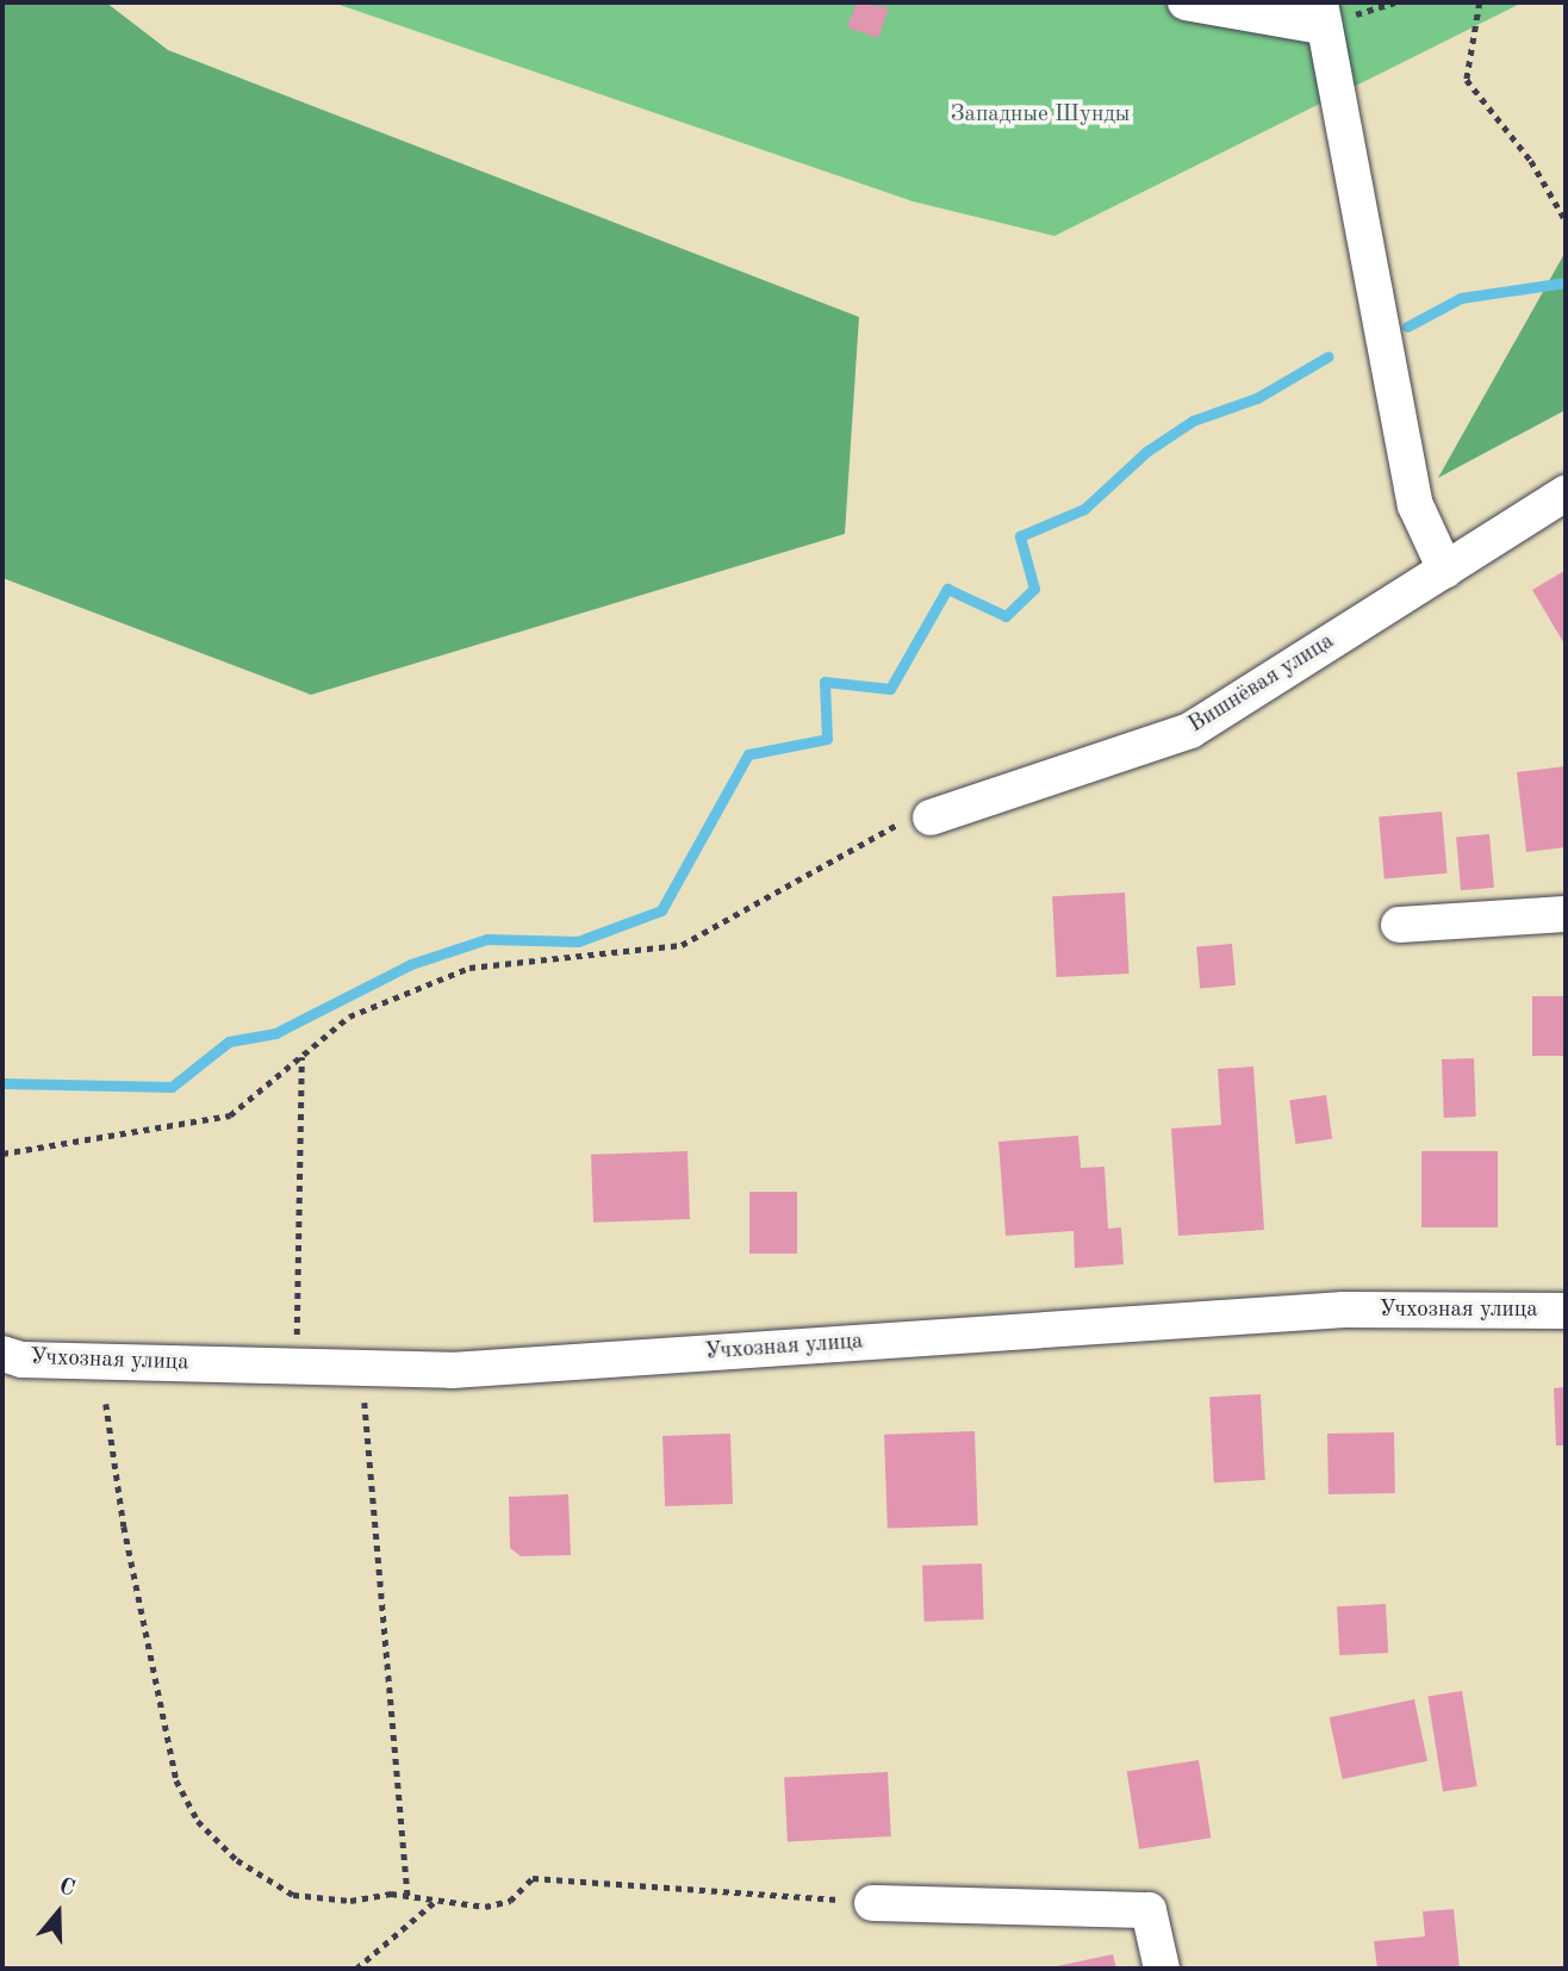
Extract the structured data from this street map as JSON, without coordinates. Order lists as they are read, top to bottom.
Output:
{
  "streets": {
    "street": ["Вишнёвая улица", "Учхозная улица"]
  },
  "parks": ["Западные Шунды"],
  "north": "top"
}
